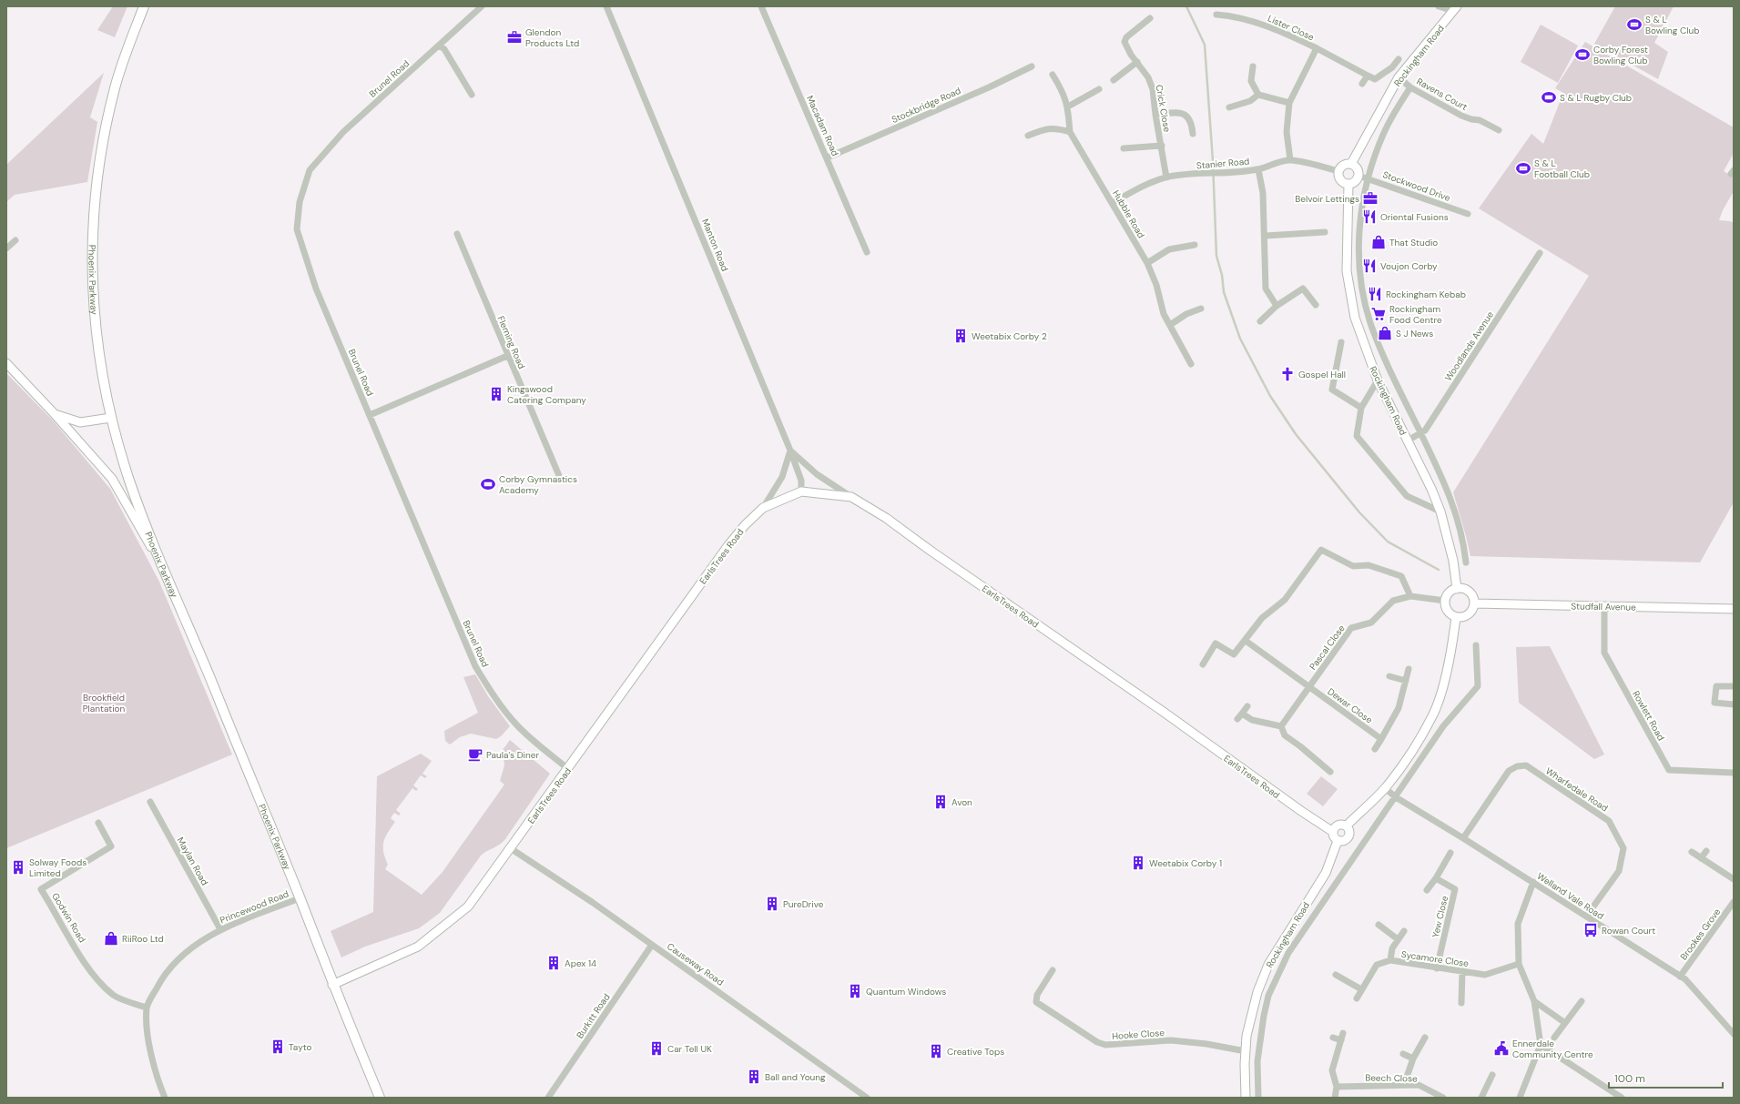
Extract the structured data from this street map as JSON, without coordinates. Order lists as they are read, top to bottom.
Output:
{
  "streets": {
    "main road": ["Phoenix Parkway"],
    "street": [
      "Lister Close",
      "Rockingham Road",
      "Brunel Road",
      "Ravens Court",
      "Stockbridge Road",
      "Crick Close",
      "Macadam Road",
      "Stanier Road",
      "Stockwood Drive",
      "Hubble Road",
      "Manton Road",
      "Fleming Road",
      "Woodlands Avenue",
      "EarlsTrees Road",
      "Studfall Avenue",
      "Pascal Close",
      "Dewar Close",
      "Rowlett Road",
      "Wharfedale Road",
      "Maylan Road",
      "Welland Vale Road",
      "Princewood Road",
      "Yew Close",
      "Godwin Road",
      "Brookes Grove",
      "Sycamore Close",
      "Causeway Road",
      "Burkitt Road",
      "Hooke Close",
      "Beech Close"
    ]
  },
  "crossings": [
    ["Lister Close", "Stanier Road"],
    ["Rockingham Road", "Ravens Court"],
    ["Rockingham Road", "Stanier Road"],
    ["Rockingham Road", "Stockwood Drive"],
    ["Rockingham Road", "Woodlands Avenue"],
    ["Rockingham Road", "EarlsTrees Road"],
    ["Rockingham Road", "Studfall Avenue"],
    ["Rockingham Road", "Pascal Close"],
    ["Rockingham Road", "Hooke Close"],
    ["Brunel Road", "EarlsTrees Road"],
    ["Stockbridge Road", "Macadam Road"],
    ["Crick Close", "Stanier Road"],
    ["Stanier Road", "Stockwood Drive"],
    ["Stanier Road", "Hubble Road"],
    ["Manton Road", "EarlsTrees Road"],
    ["Phoenix Parkway", "EarlsTrees Road"],
    ["Phoenix Parkway", "Princewood Road"],
    ["EarlsTrees Road", "Causeway Road"],
    ["Studfall Avenue", "Pascal Close"],
    ["Studfall Avenue", "Rowlett Road"],
    ["Pascal Close", "Dewar Close"],
    ["Wharfedale Road", "Welland Vale Road"],
    ["Maylan Road", "Princewood Road"],
    ["Welland Vale Road", "Brookes Grove"],
    ["Princewood Road", "Godwin Road"],
    ["Yew Close", "Sycamore Close"],
    ["Causeway Road", "Burkitt Road"]
  ],
  "parks": ["Brookfield Plantation"],
  "places": {
    "sports": [
      "S & L Bowling Club",
      "Corby Forest Bowling Club",
      "S & L Rugby Club",
      "S & L Football Club",
      "Corby Gymnastics Academy"
    ],
    "office": ["Glendon Products Ltd", "Belvoir Lettings"],
    "restaurant": ["Oriental Fusions", "Voujon Corby", "Rockingham Kebab"],
    "shop": ["That Studio", "S J News", "RiiRoo Ltd"],
    "supermarket": ["Rockingham Food Centre"],
    "building": [
      "Weetabix Corby 2",
      "Kingswood Catering Company",
      "Avon",
      "Weetabix Corby 1",
      "Solway Foods Limited",
      "PureDrive",
      "Apex 14",
      "Quantum Windows",
      "Tayto",
      "Car Tell UK",
      "Creative Tops",
      "Ball and Young"
    ],
    "church": ["Gospel Hall"],
    "cafe": ["Paula's Diner"],
    "bus stop": ["Rowan Court"],
    "public building": ["Ennerdale Community Centre"]
  },
  "scale_bar": "100 m"
}
